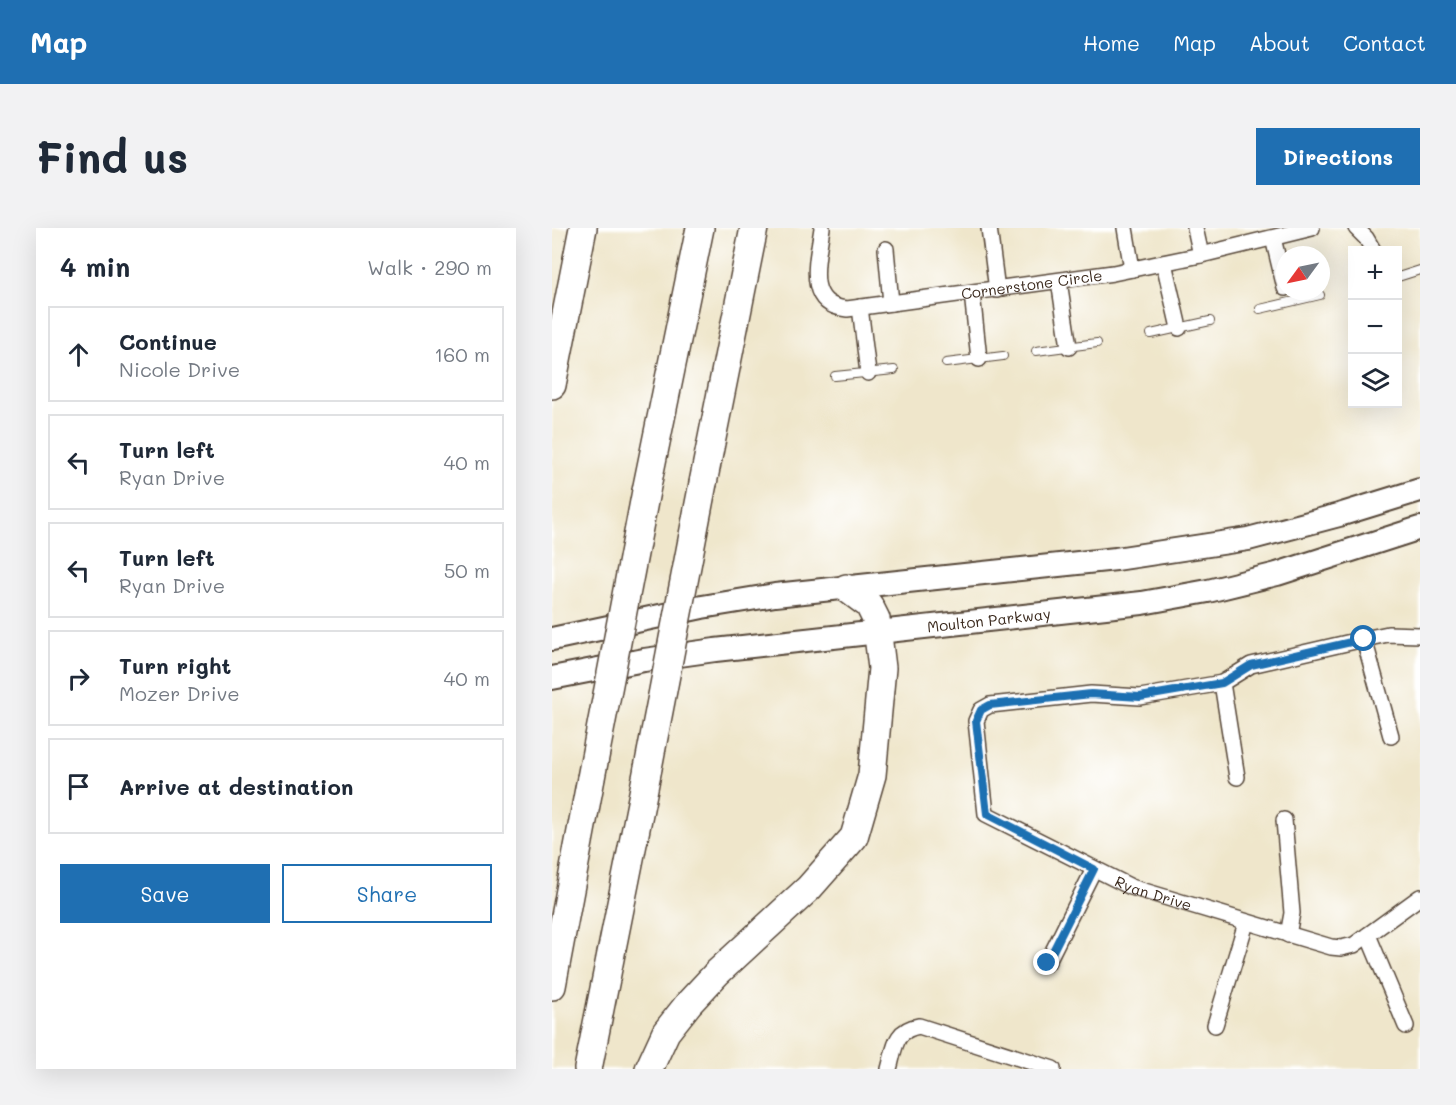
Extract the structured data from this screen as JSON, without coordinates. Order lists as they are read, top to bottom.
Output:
{
  "streets": {
    "main road": ["Moulton Parkway"],
    "street": ["Cornerstone Circle", "Ryan Drive"]
  },
  "north": "bottom left",
  "page": {
    "header": "Map",
    "nav": [
      "Home",
      "Map",
      "About",
      "Contact"
    ],
    "buttons": [
      "Directions",
      ["Save", "Share"]
    ],
    "title": "Find us",
    "heading": ["4 min", "Walk · 290 m"],
    "map_buttons": ["+", "−"],
    "list": [
      ["Continue", "Nicole Drive", "160 m"],
      ["Turn left", "Ryan Drive", "40 m"],
      ["Turn left", "Ryan Drive", "50 m"],
      ["Turn right", "Mozer Drive", "40 m"],
      "Arrive at destination"
    ]
  }
}
